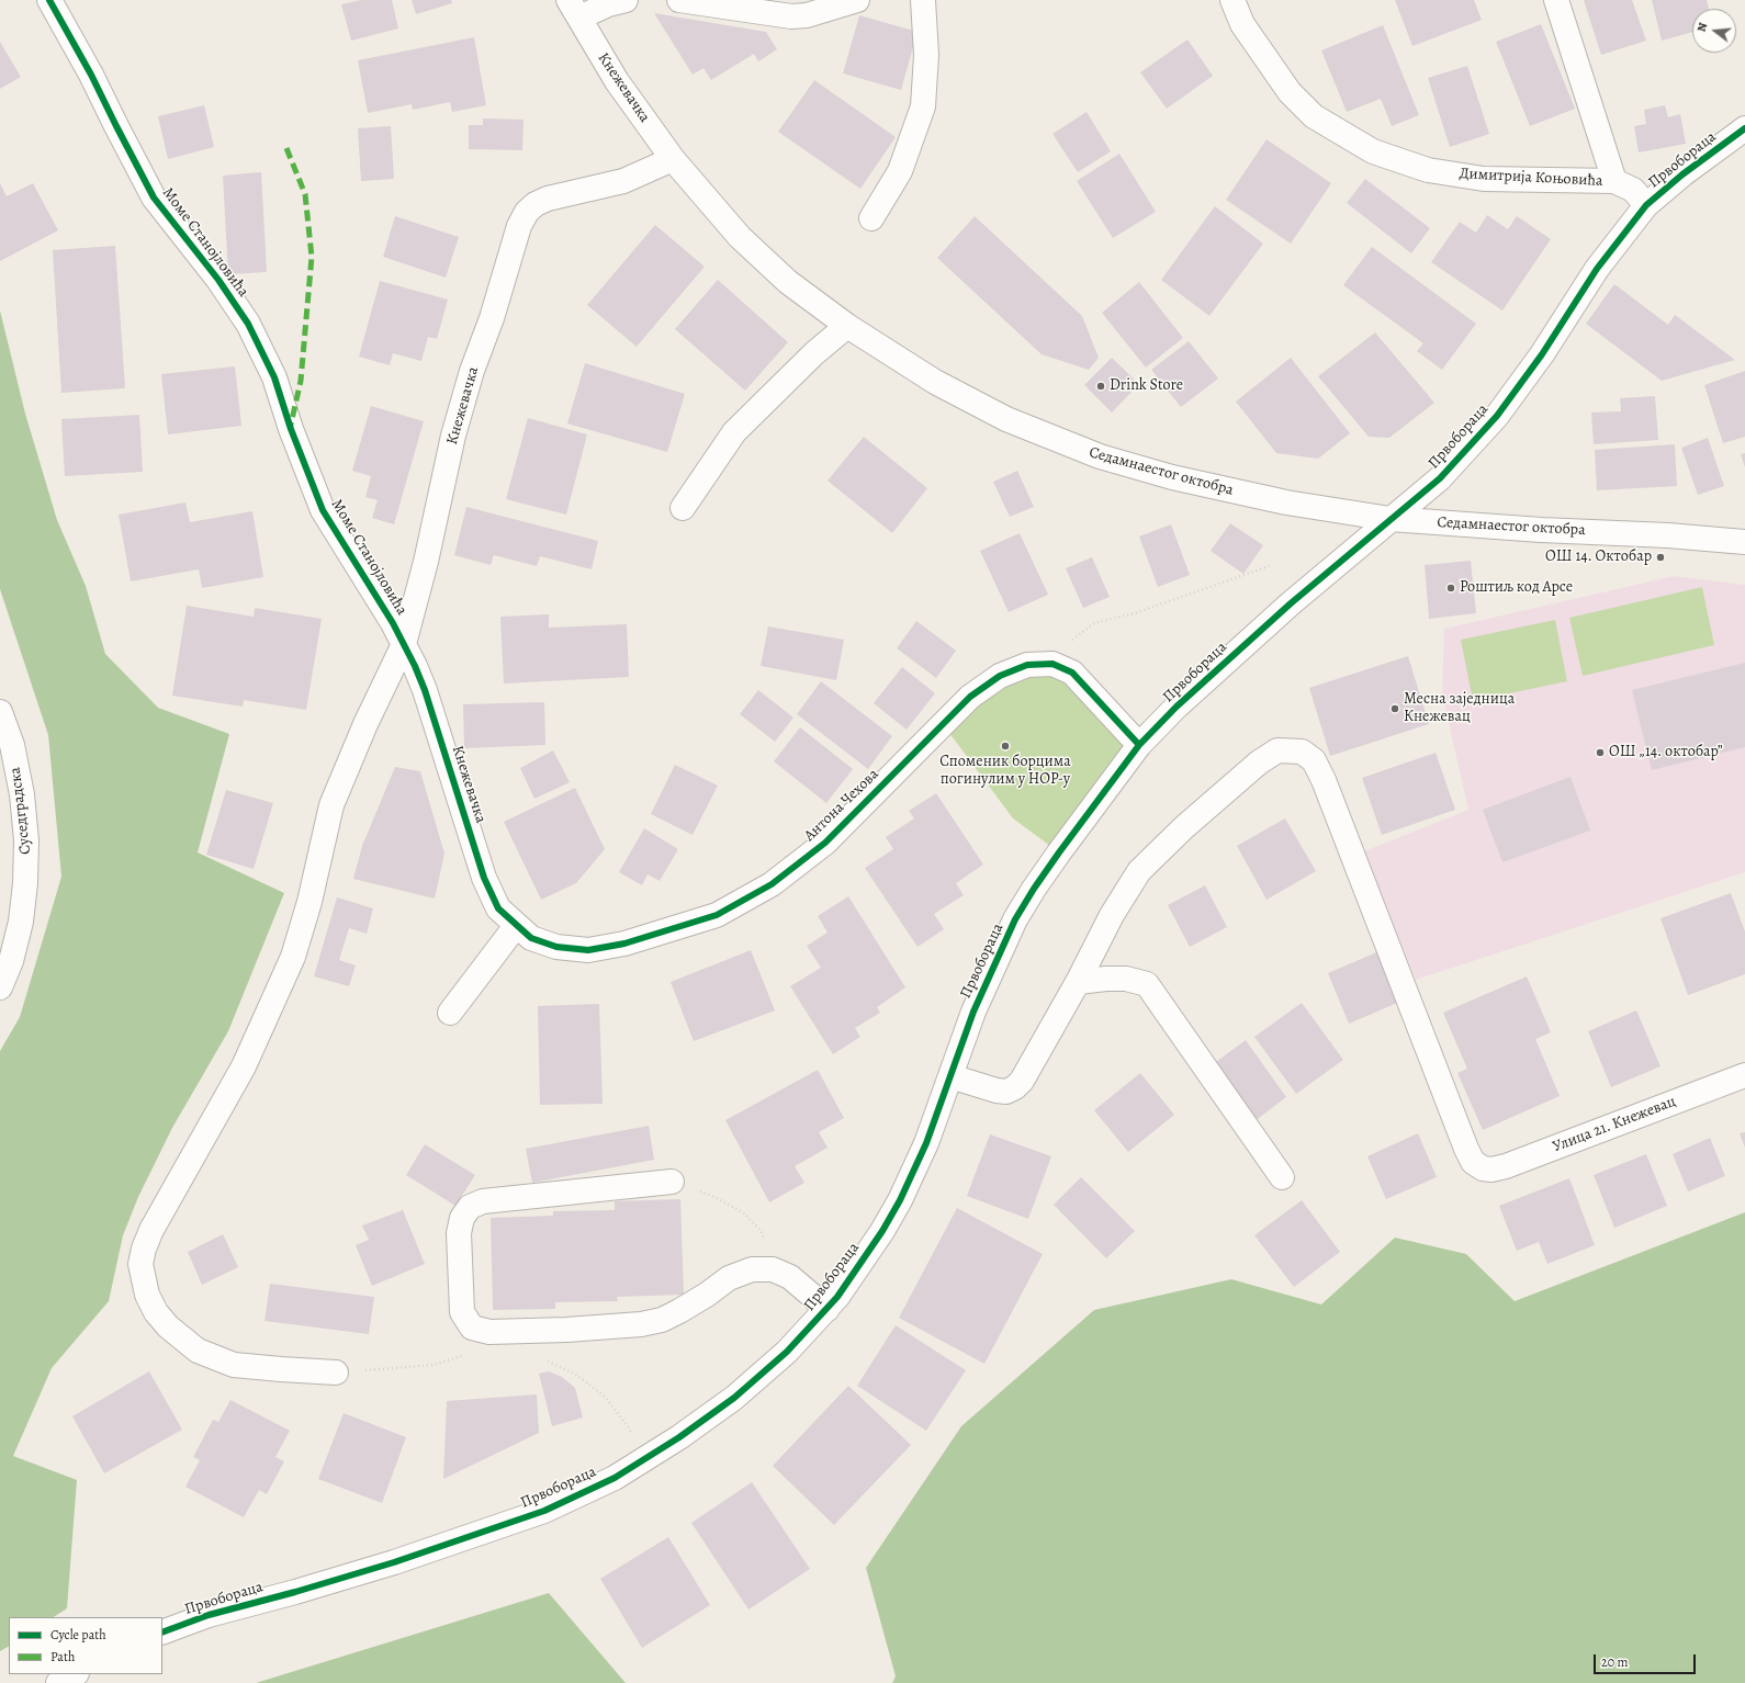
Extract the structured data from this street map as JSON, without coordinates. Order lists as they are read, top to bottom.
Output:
{
  "streets": {
    "street": [
      "Кнежевачка",
      "Првобораца",
      "Димитрија Коњовића",
      "Моме Станојловића",
      "Седамнаестог октобра",
      "Антона Чехова",
      "Суседградска",
      "Улица 21. Кнежевац"
    ]
  },
  "crossings": [
    ["Кнежевачка", "Моме Станојловића"],
    ["Кнежевачка", "Седамнаестог октобра"],
    ["Кнежевачка", "Антона Чехова"],
    ["Првобораца", "Димитрија Коњовића"],
    ["Првобораца", "Седамнаестог октобра"],
    ["Првобораца", "Антона Чехова"]
  ],
  "places": [
    "Drink Store",
    "ОШ 14. Октобар",
    "Роштиљ код Арсе",
    "Месна заједница Кнежевац",
    "Споменик борцима погинулим у НОР-у",
    "ОШ „14. октобар”"
  ],
  "legend": ["Cycle path", "Path"],
  "scale_bar": "20 m",
  "north": "left"
}
